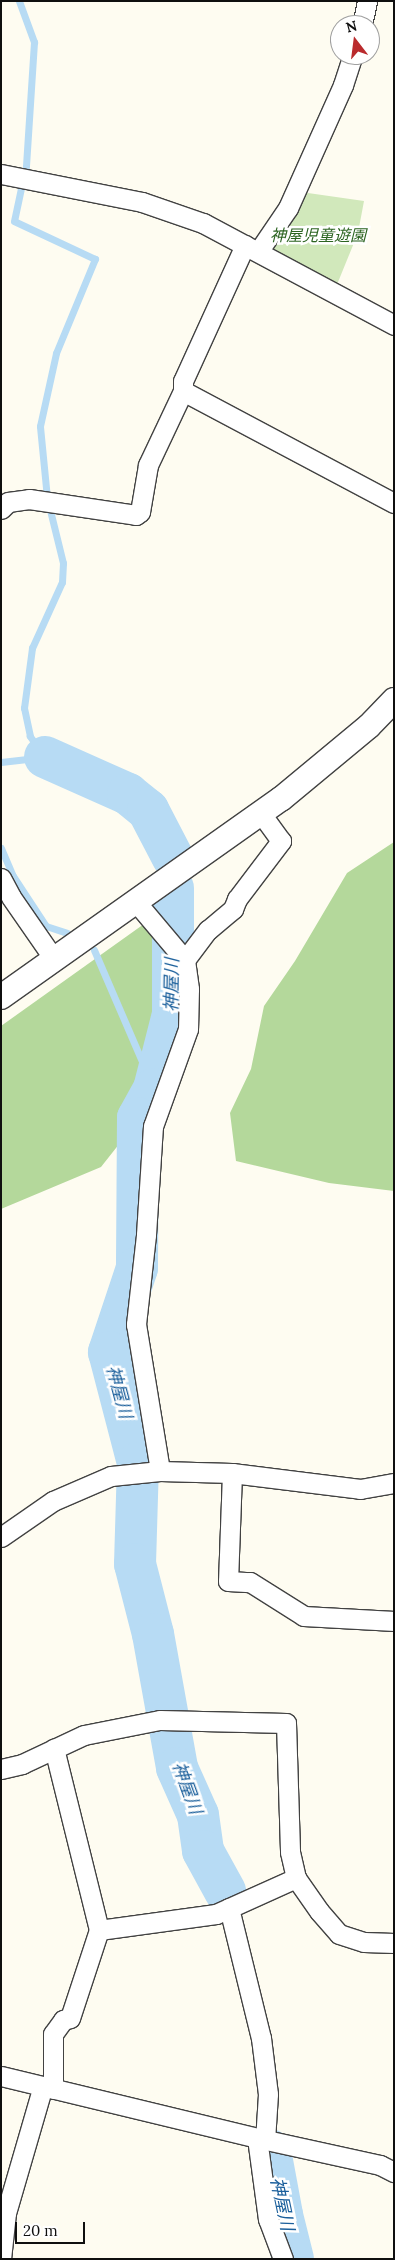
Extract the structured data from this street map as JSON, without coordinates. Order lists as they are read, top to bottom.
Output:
{
  "water": ["神屋川"],
  "parks": ["神屋児童遊園"],
  "scale_bar": "20 m",
  "north": "top"
}
